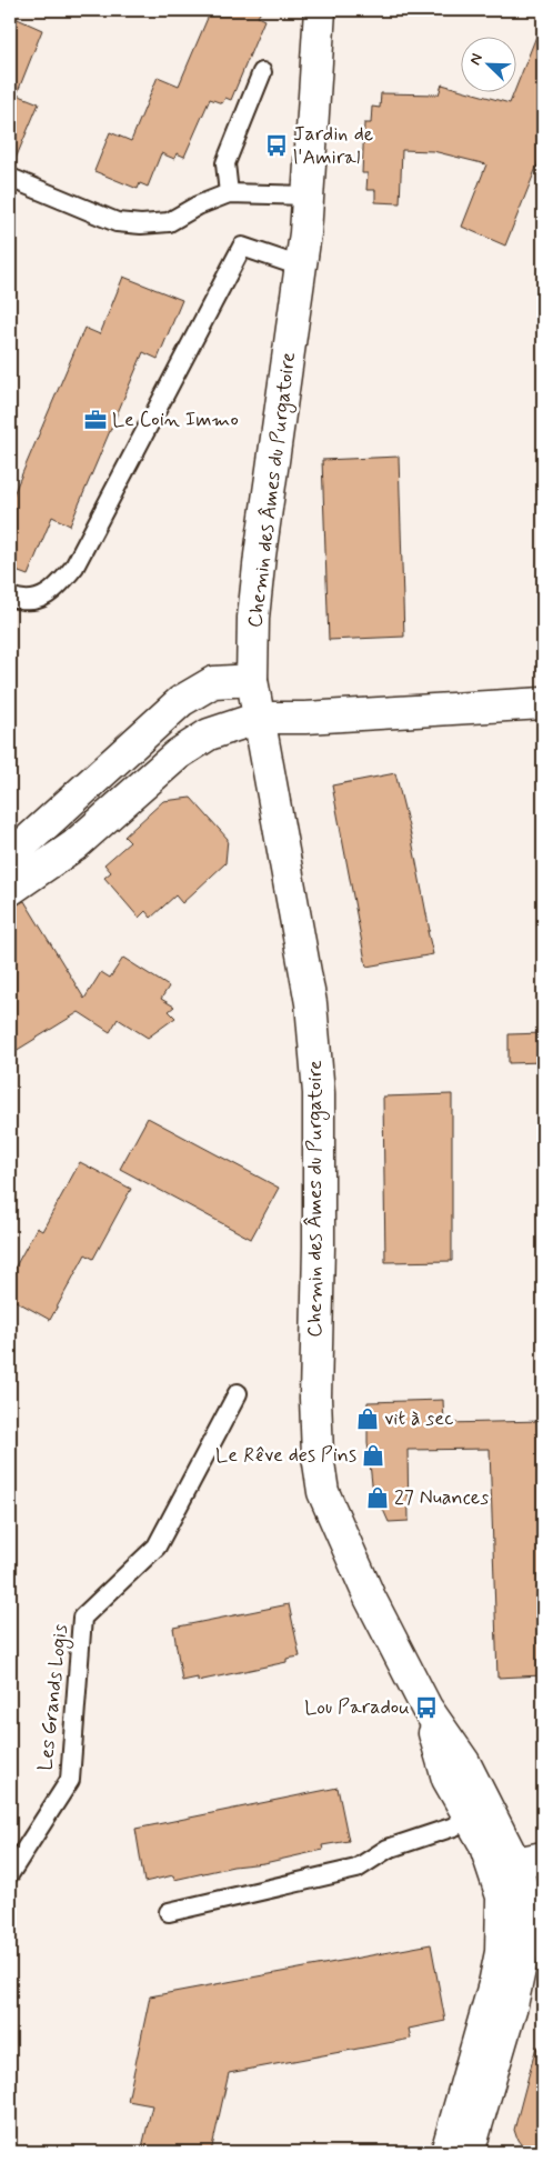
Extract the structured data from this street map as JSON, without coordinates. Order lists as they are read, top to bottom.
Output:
{
  "streets": {
    "street": ["Chemin des Âmes du Purgatoire"],
    "lane": ["Les Grands Logis"]
  },
  "places": {
    "bus stop": ["Jardin de l'Amiral", "Lou Paradou"],
    "office": ["Le Coin Immo"],
    "shop": ["vit à sec", "Le Rêve des Pins", "27 Nuances"]
  },
  "north": "top left"
}
